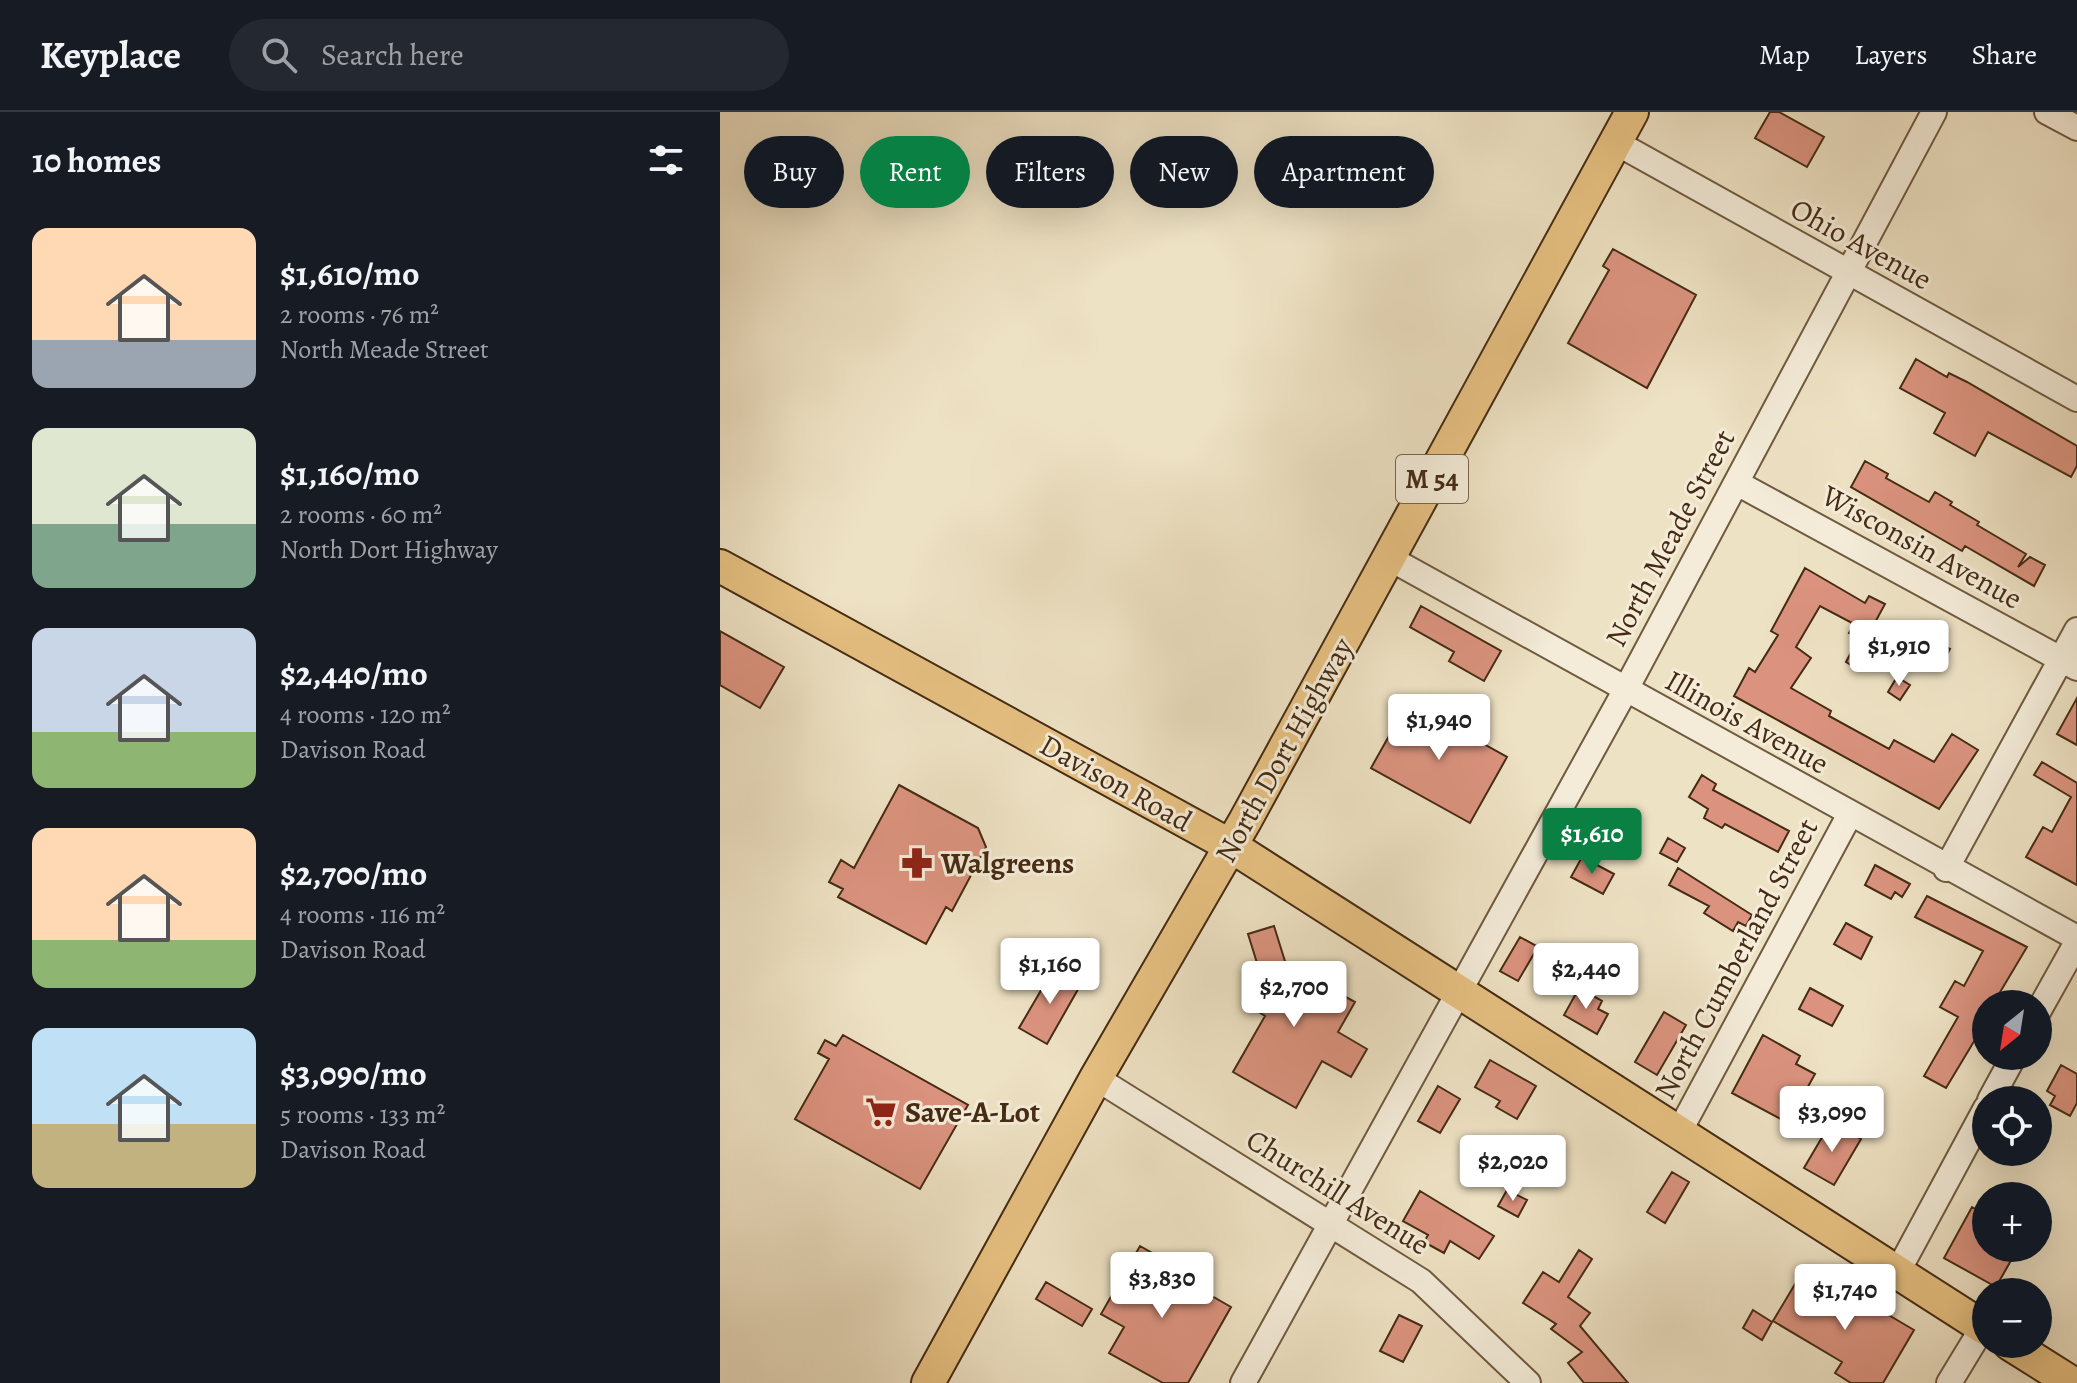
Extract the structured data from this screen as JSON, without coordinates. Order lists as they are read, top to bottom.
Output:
{
  "streets": {
    "main road": ["M 54", "North Dort Highway", "Davison Road"],
    "street": [
      "Ohio Avenue",
      "North Meade Street",
      "Wisconsin Avenue",
      "Illinois Avenue",
      "North Cumberland Street",
      "Churchill Avenue"
    ]
  },
  "crossings": [
    ["Ohio Avenue", "North Meade Street"],
    ["Ohio Avenue", "North Dort Highway"],
    ["North Meade Street", "Wisconsin Avenue"],
    ["North Meade Street", "Illinois Avenue"],
    ["North Meade Street", "Davison Road"],
    ["North Meade Street", "Churchill Avenue"],
    ["Illinois Avenue", "North Dort Highway"],
    ["Illinois Avenue", "North Cumberland Street"],
    ["North Dort Highway", "Davison Road"],
    ["North Dort Highway", "Churchill Avenue"],
    ["Davison Road", "North Cumberland Street"]
  ],
  "places": {
    "pharmacy": ["Walgreens"],
    "supermarket": ["Save-A-Lot"]
  },
  "north": "bottom left",
  "page": {
    "header": "Keyplace",
    "search": "Search here",
    "nav": ["Map", "Layers", "Share"],
    "heading": "10 homes",
    "chip": [
      "Buy",
      "Rent",
      "Filters",
      "New",
      "Apartment"
    ],
    "list": [
      {
        "name": "$1,610/mo",
        "note": "2 rooms · 76 m² · North Meade Street"
      },
      {
        "name": "$1,160/mo",
        "note": "2 rooms · 60 m² · North Dort Highway"
      },
      {
        "name": "$2,440/mo",
        "note": "4 rooms · 120 m² · Davison Road"
      },
      {
        "name": "$2,700/mo",
        "note": "4 rooms · 116 m² · Davison Road"
      },
      {
        "name": "$3,090/mo",
        "note": "5 rooms · 133 m² · Davison Road"
      }
    ],
    "price": [
      "$1,910",
      "$1,940",
      "$1,610",
      "$1,160",
      "$2,440",
      "$2,700",
      "$3,090",
      "$2,020",
      "$3,830",
      "$1,740"
    ],
    "map_buttons": ["+", "−"]
  }
}
